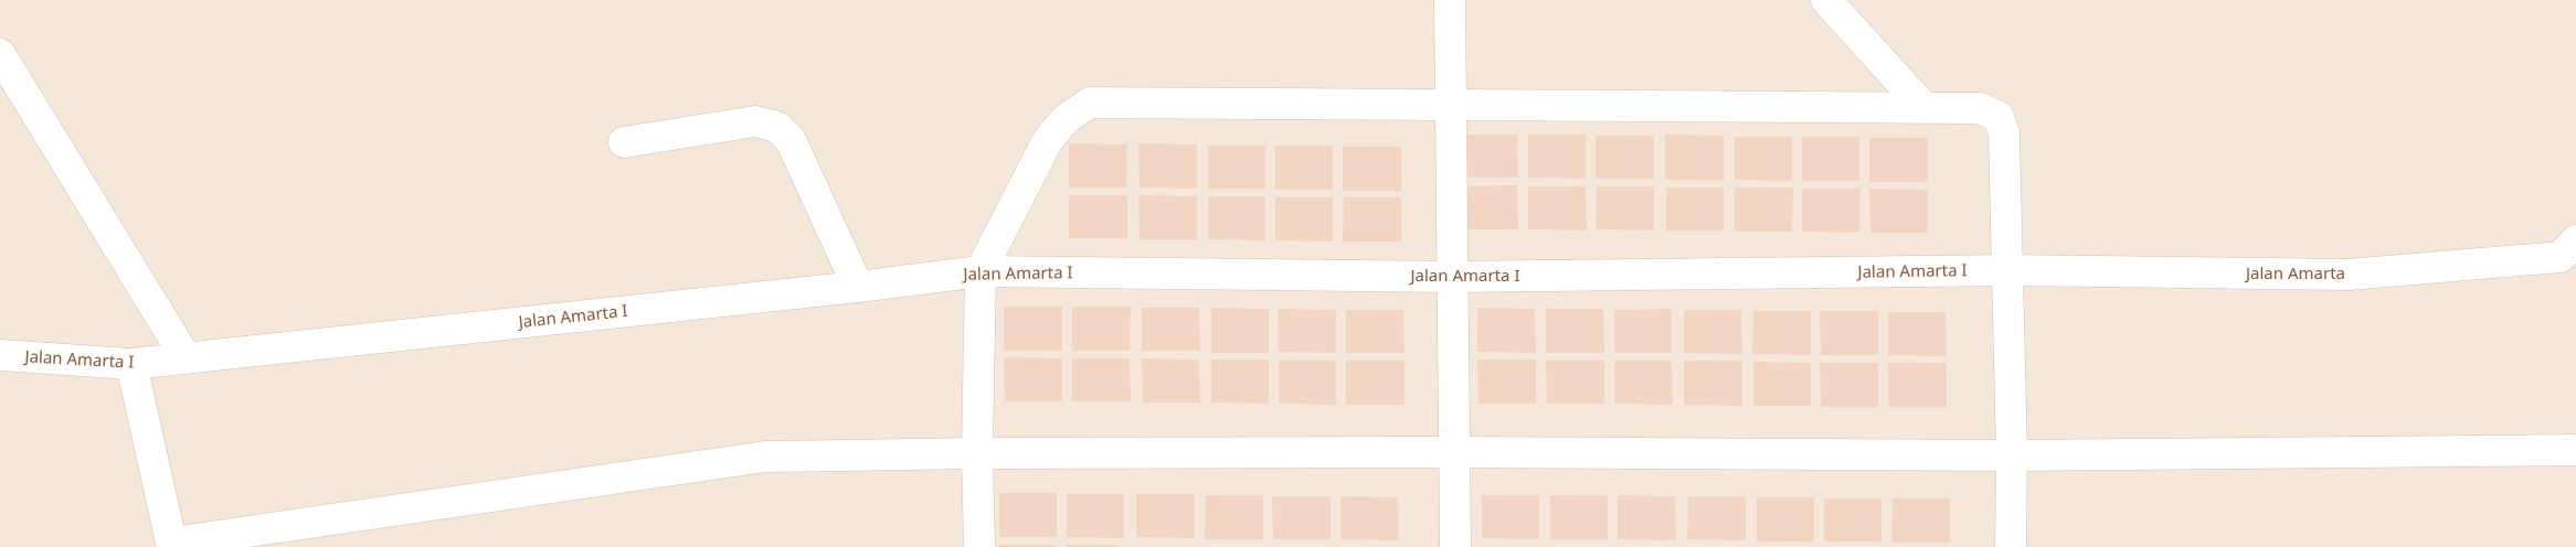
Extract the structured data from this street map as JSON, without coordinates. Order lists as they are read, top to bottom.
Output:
{
  "streets": {
    "street": ["Jalan Amarta I", "Jalan Amarta"]
  },
  "crossings": [
    ["Jalan Amarta I", "Jalan Amarta"]
  ]
}
